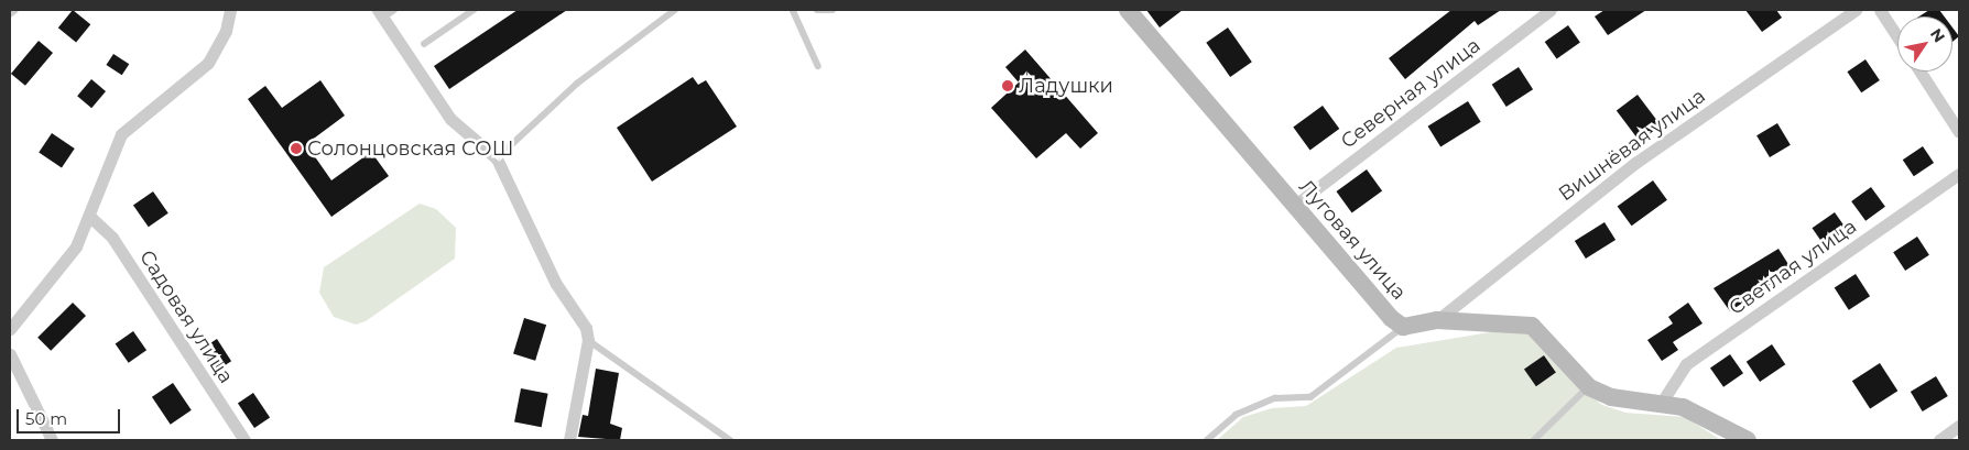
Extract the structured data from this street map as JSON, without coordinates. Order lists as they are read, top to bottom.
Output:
{
  "streets": {
    "street": [
      "Северная улица",
      "Вишнёвая улица",
      "Луговая улица",
      "Светлая улица",
      "Садовая улица"
    ]
  },
  "crossings": [
    ["Северная улица", "Луговая улица"],
    ["Вишнёвая улица", "Луговая улица"],
    ["Луговая улица", "Светлая улица"]
  ],
  "places": ["Ладушки", "Солонцовская СОШ"],
  "scale_bar": "50 m",
  "north": "top right"
}
